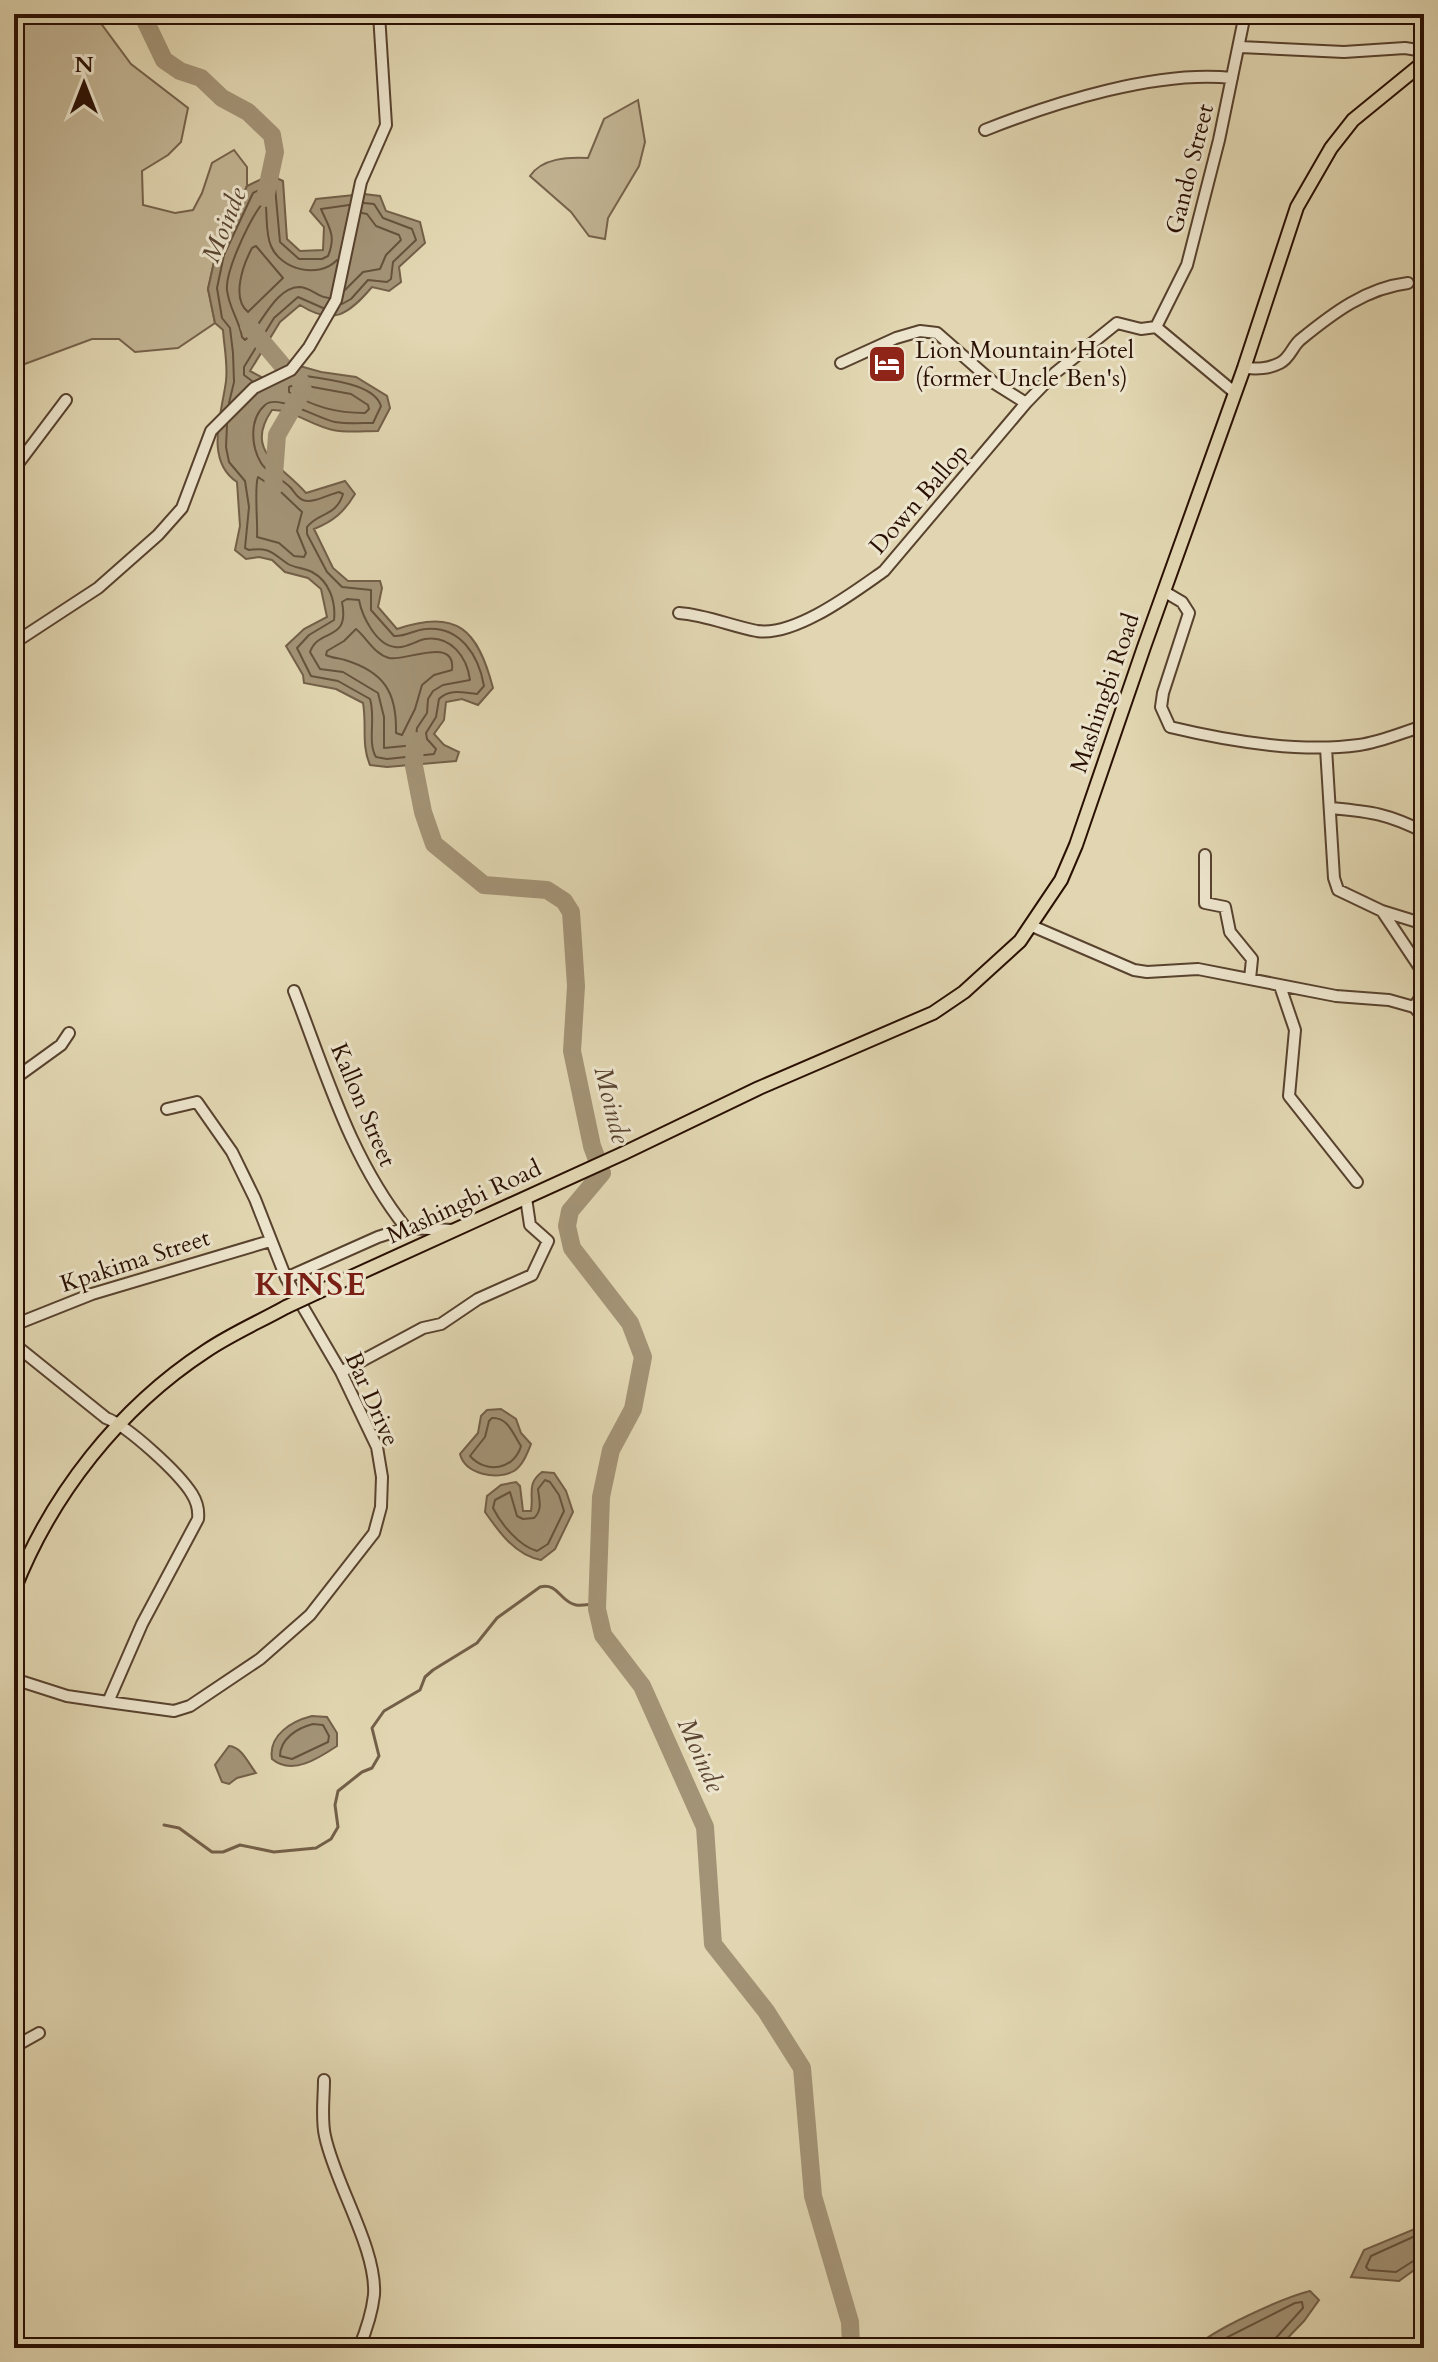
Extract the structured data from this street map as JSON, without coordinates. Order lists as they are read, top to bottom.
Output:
{
  "streets": {
    "main road": ["Mashingbi Road"],
    "street": [
      "Gando Street",
      "Down Ballop",
      "Kallon Street",
      "Kpakima Street",
      "Bar Drive"
    ]
  },
  "crossings": [
    ["Gando Street", "Down Ballop"],
    ["Kpakima Street", "Bar Drive"]
  ],
  "districts": ["KINSE"],
  "water": ["Moinde"],
  "places": {
    "hotel": ["Lion Mountain Hotel (former Uncle Ben's)"]
  },
  "north": "top"
}
